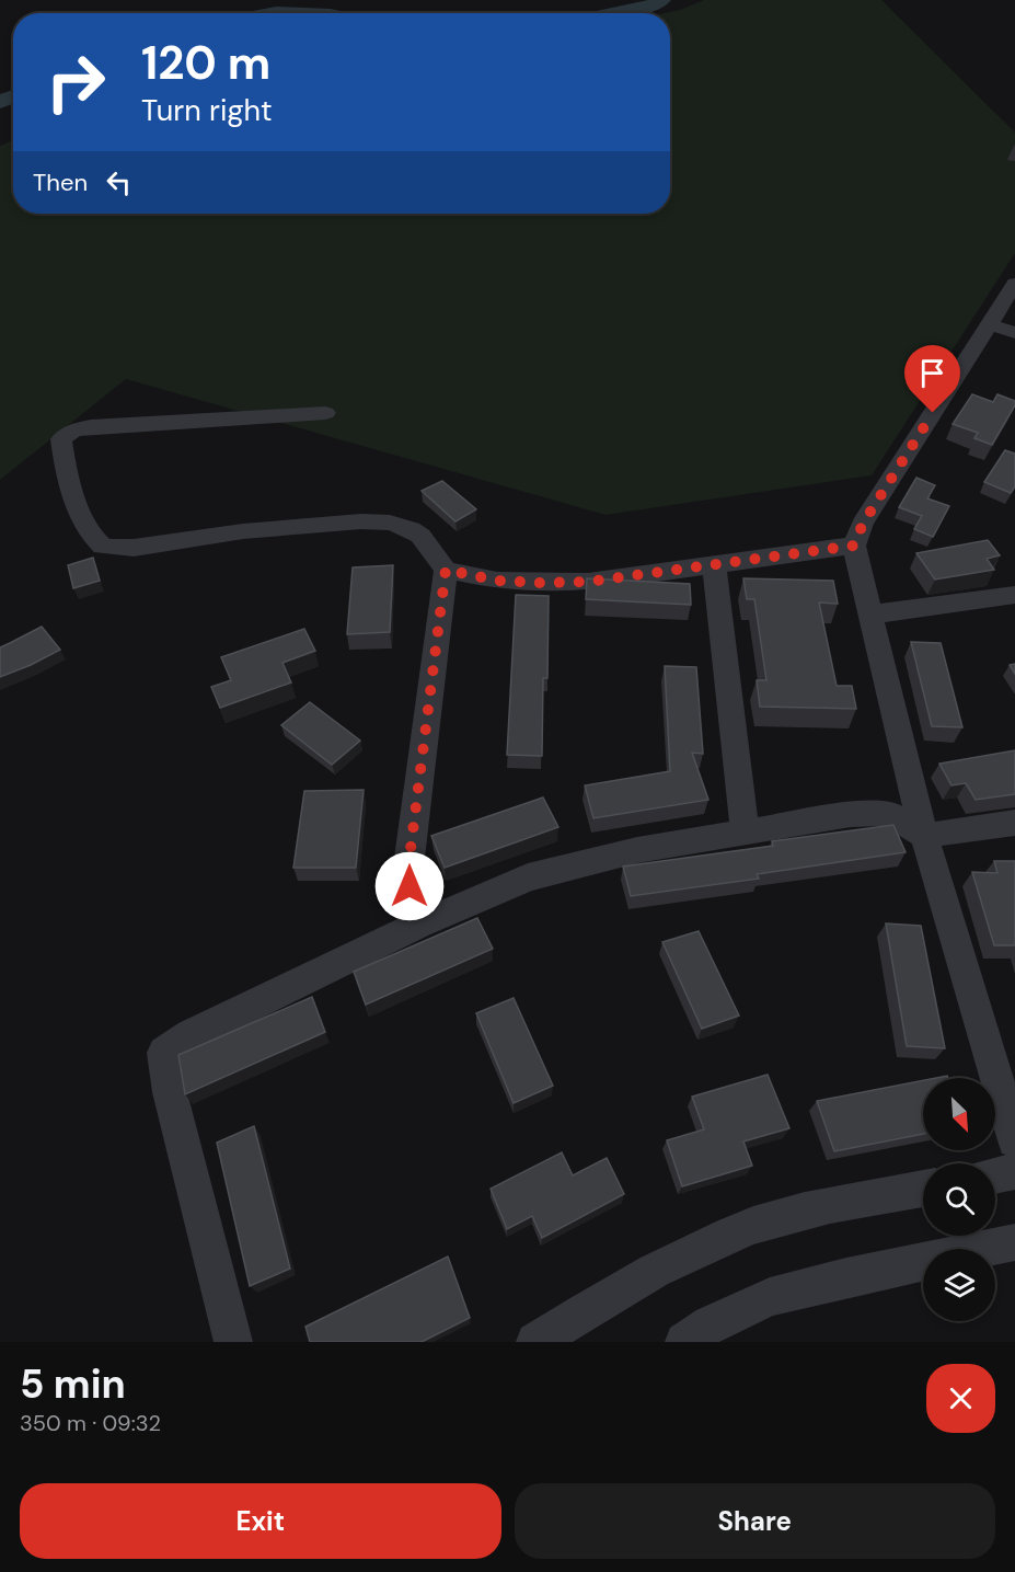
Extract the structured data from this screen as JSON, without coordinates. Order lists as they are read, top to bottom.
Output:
{
  "north": "bottom right",
  "page": {
    "turn": ["120 m", "Turn right"],
    "then": "Then",
    "heading": ["5 min", "350 m · 09:32"],
    "buttons": ["Exit", "Share"]
  }
}
